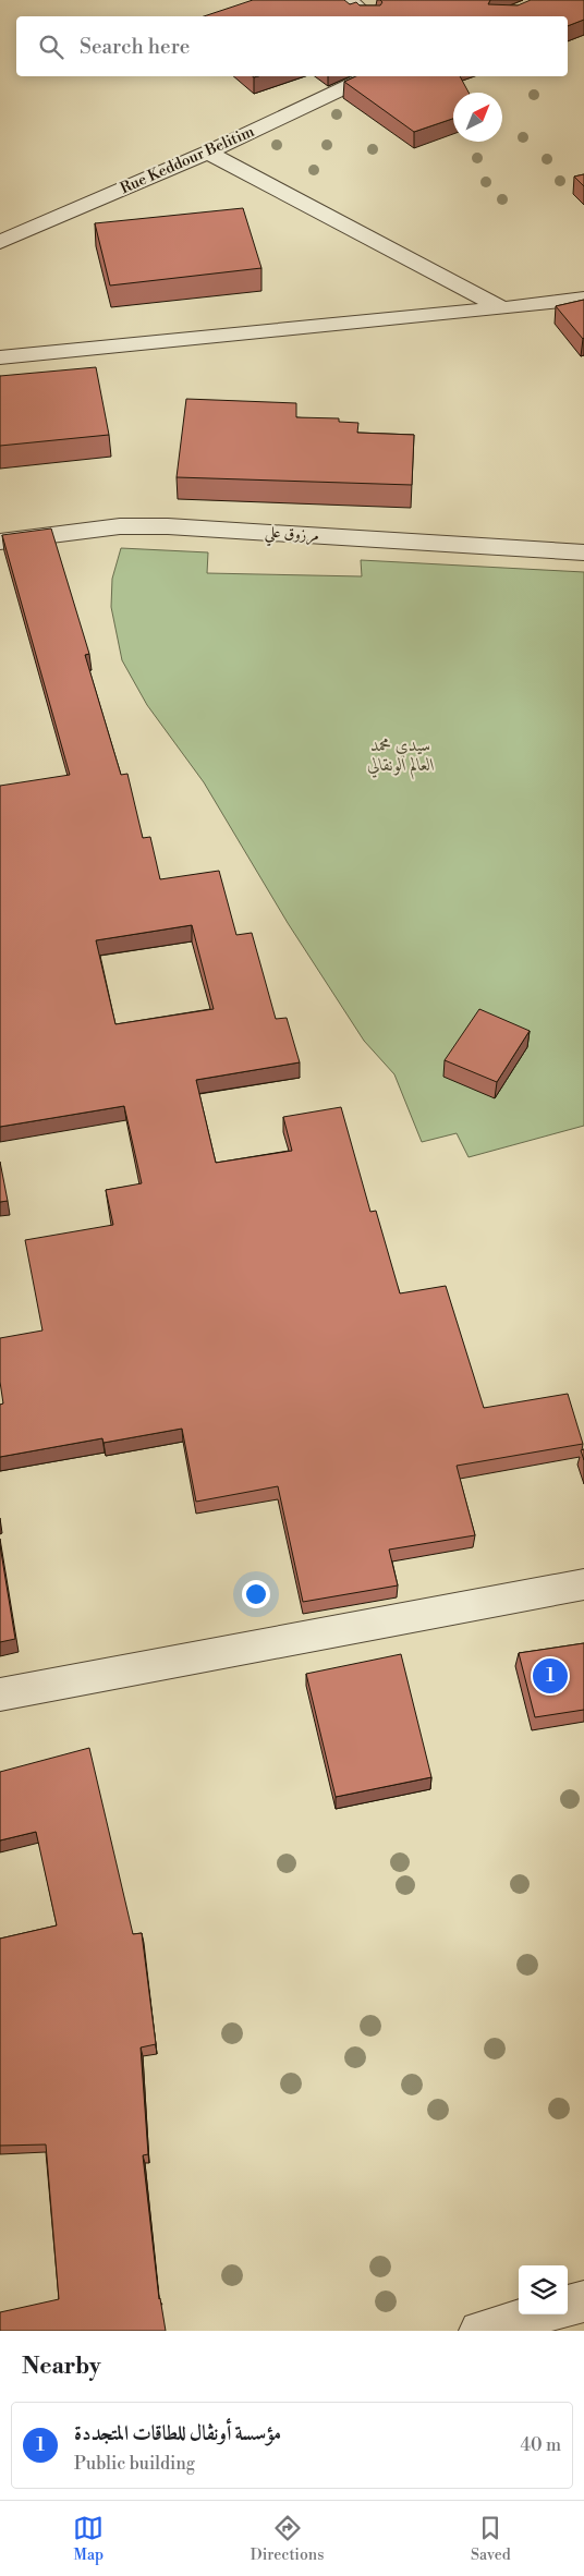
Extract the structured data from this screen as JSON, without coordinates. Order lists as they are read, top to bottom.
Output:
{
  "streets": {
    "street": ["Rue Keddour Belitim", "مرزوق علي"]
  },
  "parks": ["سيدي محمد العالم الونقالي"],
  "north": "top right",
  "page": {
    "search": "Search here",
    "pins": "1",
    "heading": "Nearby",
    "list": [
      {
        "mark": "1",
        "name": "مؤسسة أونڨال للطاقات المتجددة",
        "note": "Public building",
        "value": "40 m"
      }
    ],
    "nav": ["Map", "Directions", "Saved"]
  }
}
